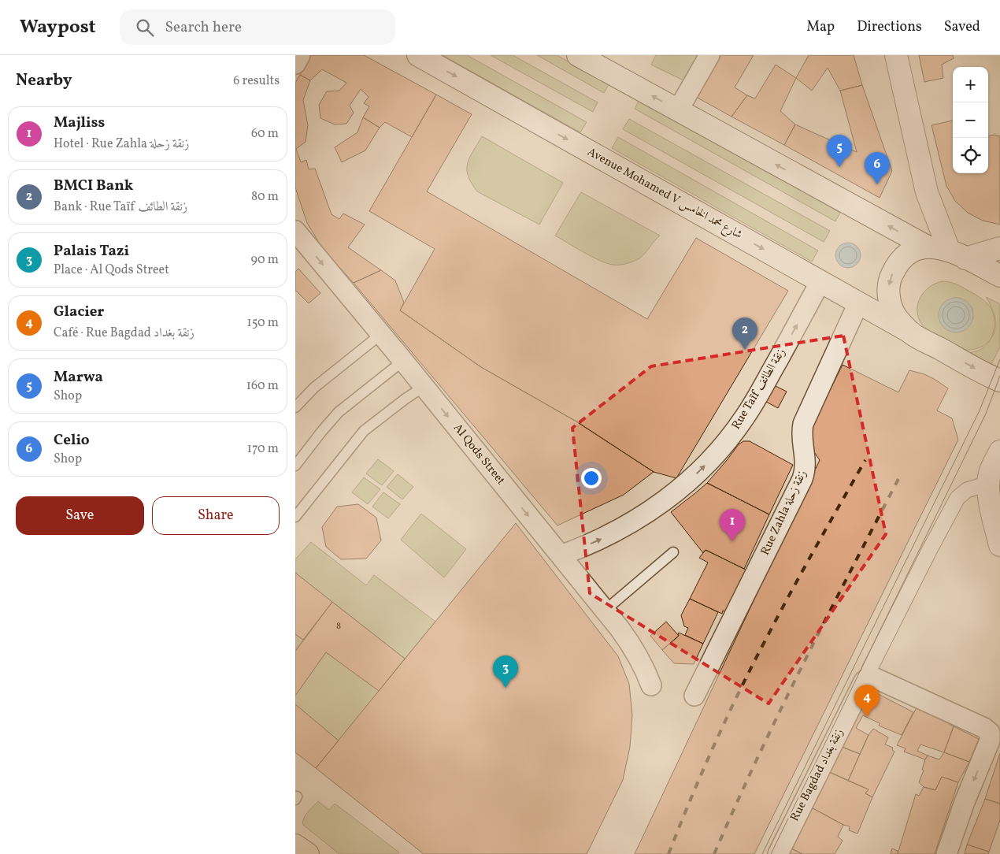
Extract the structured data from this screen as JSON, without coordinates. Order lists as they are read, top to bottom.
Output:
{
  "streets": {
    "main road": ["Avenue Mohamed V شارع محمد الخامس"],
    "street": [
      "Rue Taïf زنقة الطائف",
      "Al Qods Street",
      "Rue Zahla زنقة زحلة",
      "Rue Bagdad زنقة بغداد"
    ]
  },
  "crossings": [
    ["Avenue Mohamed V شارع محمد الخامس", "Rue Taïf زنقة الطائف"],
    ["Avenue Mohamed V شارع محمد الخامس", "Rue Zahla زنقة زحلة"],
    ["Rue Taïf زنقة الطائف", "Al Qods Street"]
  ],
  "one_way": ["Rue Taïf زنقة الطائف", "Al Qods Street"],
  "house_numbers": ["8"],
  "page": {
    "header": "Waypost",
    "search": "Search here",
    "nav": ["Map", "Directions", "Saved"],
    "heading": ["Nearby", "6 results"],
    "map_buttons": ["+", "−"],
    "list": [
      {
        "mark": "1",
        "name": "Majliss",
        "note": "Hotel · Rue Zahla زنقة زحلة",
        "value": "60 m"
      },
      {
        "mark": "2",
        "name": "BMCI Bank",
        "note": "Bank · Rue Taïf زنقة الطائف",
        "value": "80 m"
      },
      {
        "mark": "3",
        "name": "Palais Tazi",
        "note": "Place · Al Qods Street",
        "value": "90 m"
      },
      {
        "mark": "4",
        "name": "Glacier",
        "note": "Café · Rue Bagdad زنقة بغداد",
        "value": "150 m"
      },
      {
        "mark": "5",
        "name": "Marwa",
        "note": "Shop",
        "value": "160 m"
      },
      {
        "mark": "6",
        "name": "Celio",
        "note": "Shop",
        "value": "170 m"
      }
    ],
    "pins": [
      "5",
      "6",
      "2",
      "1",
      "3",
      "4"
    ],
    "buttons": ["Save", "Share"]
  }
}
